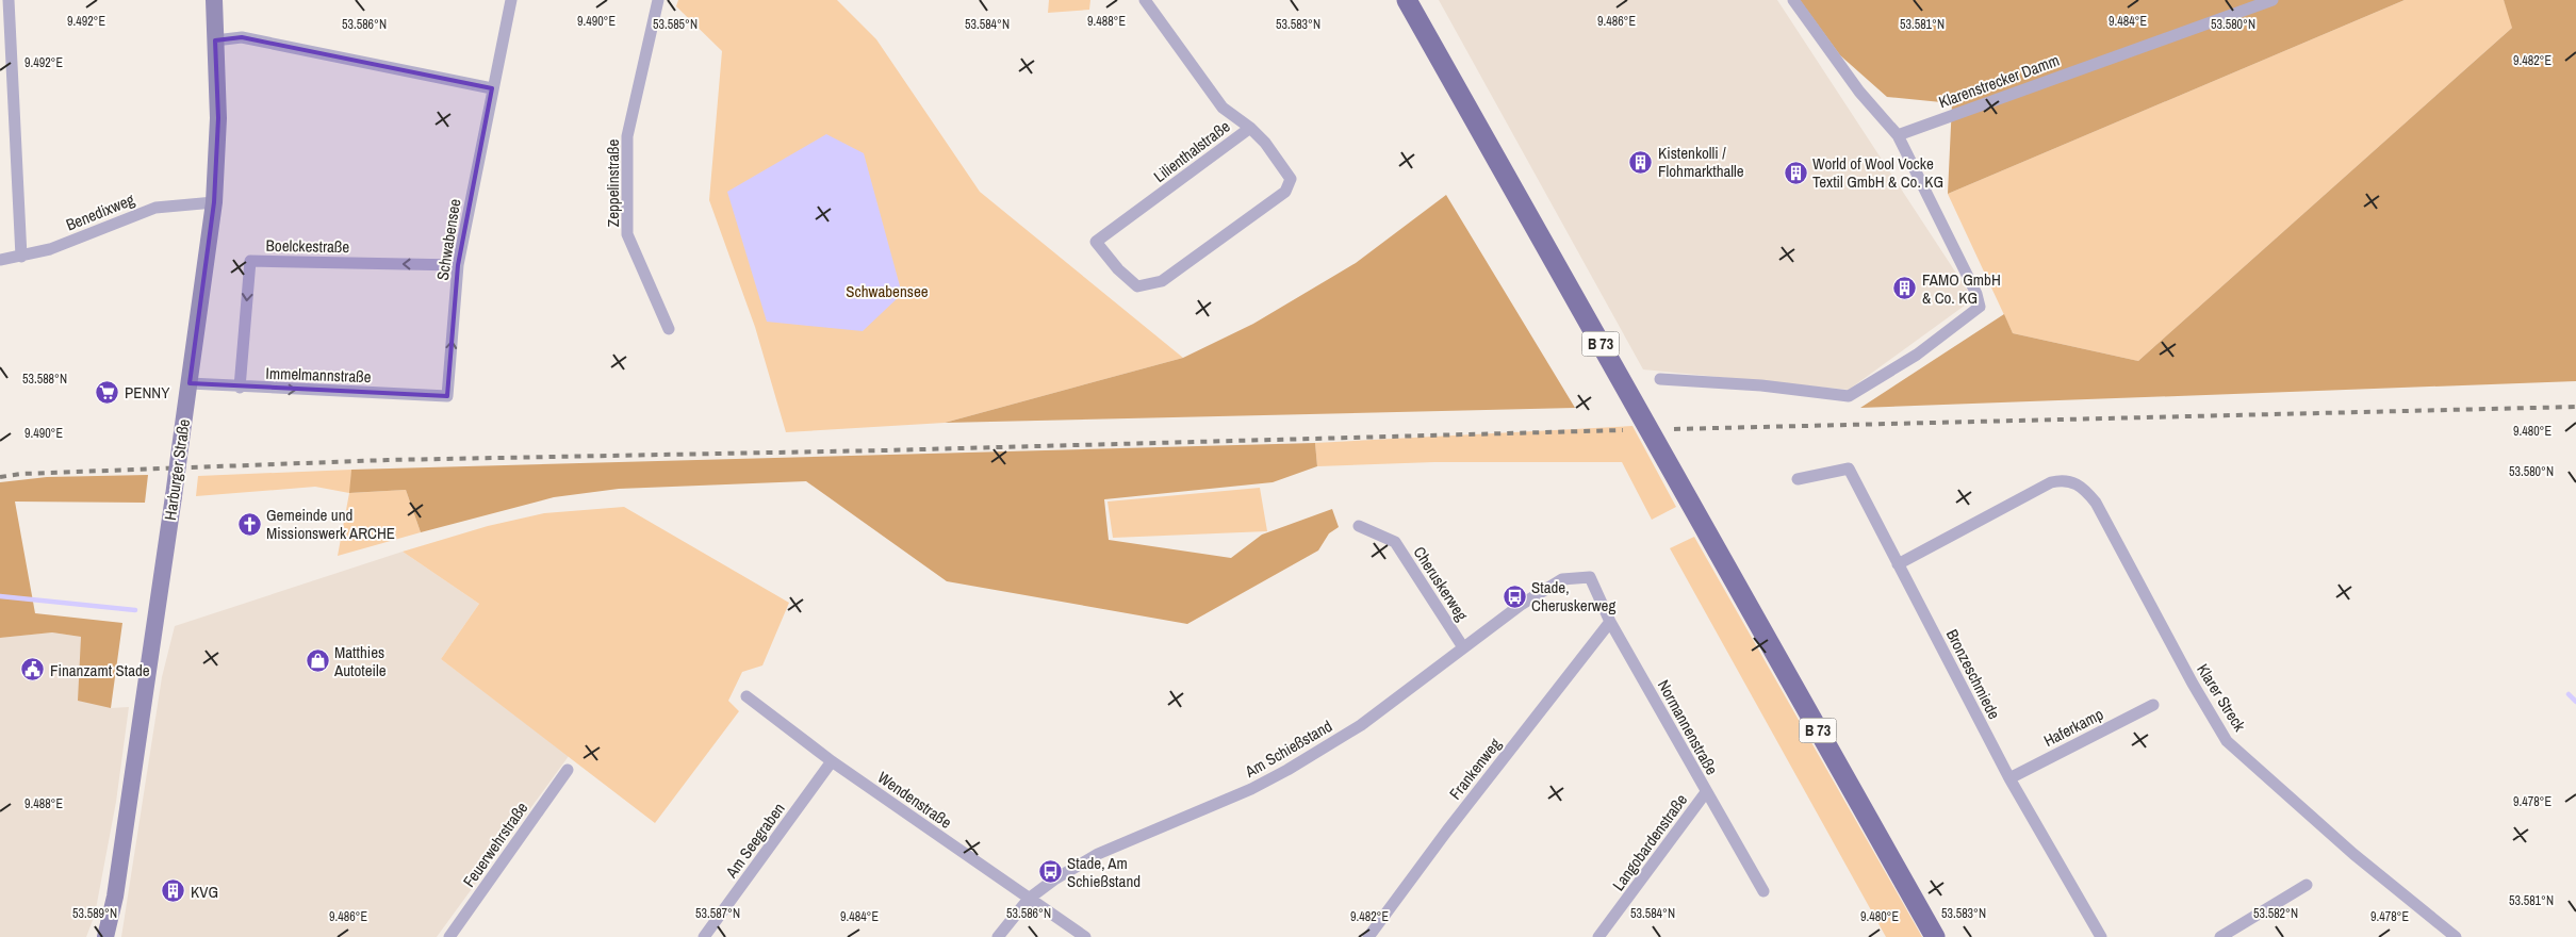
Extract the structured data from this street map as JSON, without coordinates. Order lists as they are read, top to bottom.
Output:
{
  "streets": {
    "main road": ["B 73", "Harburger Straße"],
    "street": [
      "Klarenstrecker Damm",
      "Lilienthalstraße",
      "Zeppelinstraße",
      "Benedixweg",
      "Schwabensee",
      "Boelckestraße",
      "Immelmannstraße",
      "Cheruskerweg",
      "Bronzeschmiede",
      "Klarer Streck",
      "Normannenstraße",
      "Haferkamp",
      "Am Schießstand",
      "Frankenweg",
      "Wendenstraße",
      "Am Seegraben",
      "Langobardenstraße",
      "Feuerwehrstraße"
    ]
  },
  "crossings": [
    ["Benedixweg", "Harburger Straße"],
    ["Schwabensee", "Boelckestraße"],
    ["Schwabensee", "Immelmannstraße"],
    ["Boelckestraße", "Immelmannstraße"],
    ["Immelmannstraße", "Harburger Straße"],
    ["Cheruskerweg", "Am Schießstand"],
    ["Bronzeschmiede", "Klarer Streck"],
    ["Bronzeschmiede", "Haferkamp"],
    ["Normannenstraße", "Am Schießstand"],
    ["Normannenstraße", "Frankenweg"],
    ["Normannenstraße", "Langobardenstraße"],
    ["Am Schießstand", "Wendenstraße"],
    ["Wendenstraße", "Am Seegraben"]
  ],
  "one_way": ["Immelmannstraße"],
  "parks": ["Schwabensee"],
  "places": {
    "building": [
      "Kistenkolli / Flohmarkthalle",
      "World of Wool Vocke Textil GmbH & Co. KG",
      "FAMO GmbH & Co. KG",
      "KVG"
    ],
    "supermarket": ["PENNY"],
    "church": ["Gemeinde und Missionswerk ARCHE"],
    "bus stop": ["Stade, Cheruskerweg", "Stade, Am Schießstand"],
    "shop": ["Matthies Autoteile"],
    "public building": ["Finanzamt Stade"]
  },
  "coordinates": [
    "9.490°E",
    "9.492°E",
    "9.488°E",
    "9.486°E",
    "9.484°E",
    "53.586°N",
    "53.585°N",
    "53.584°N",
    "53.583°N",
    "53.581°N",
    "53.580°N",
    "9.482°E",
    "53.588°N",
    "9.480°E",
    "9.478°E",
    "53.589°N",
    "53.587°N",
    "53.582°N"
  ]
}
